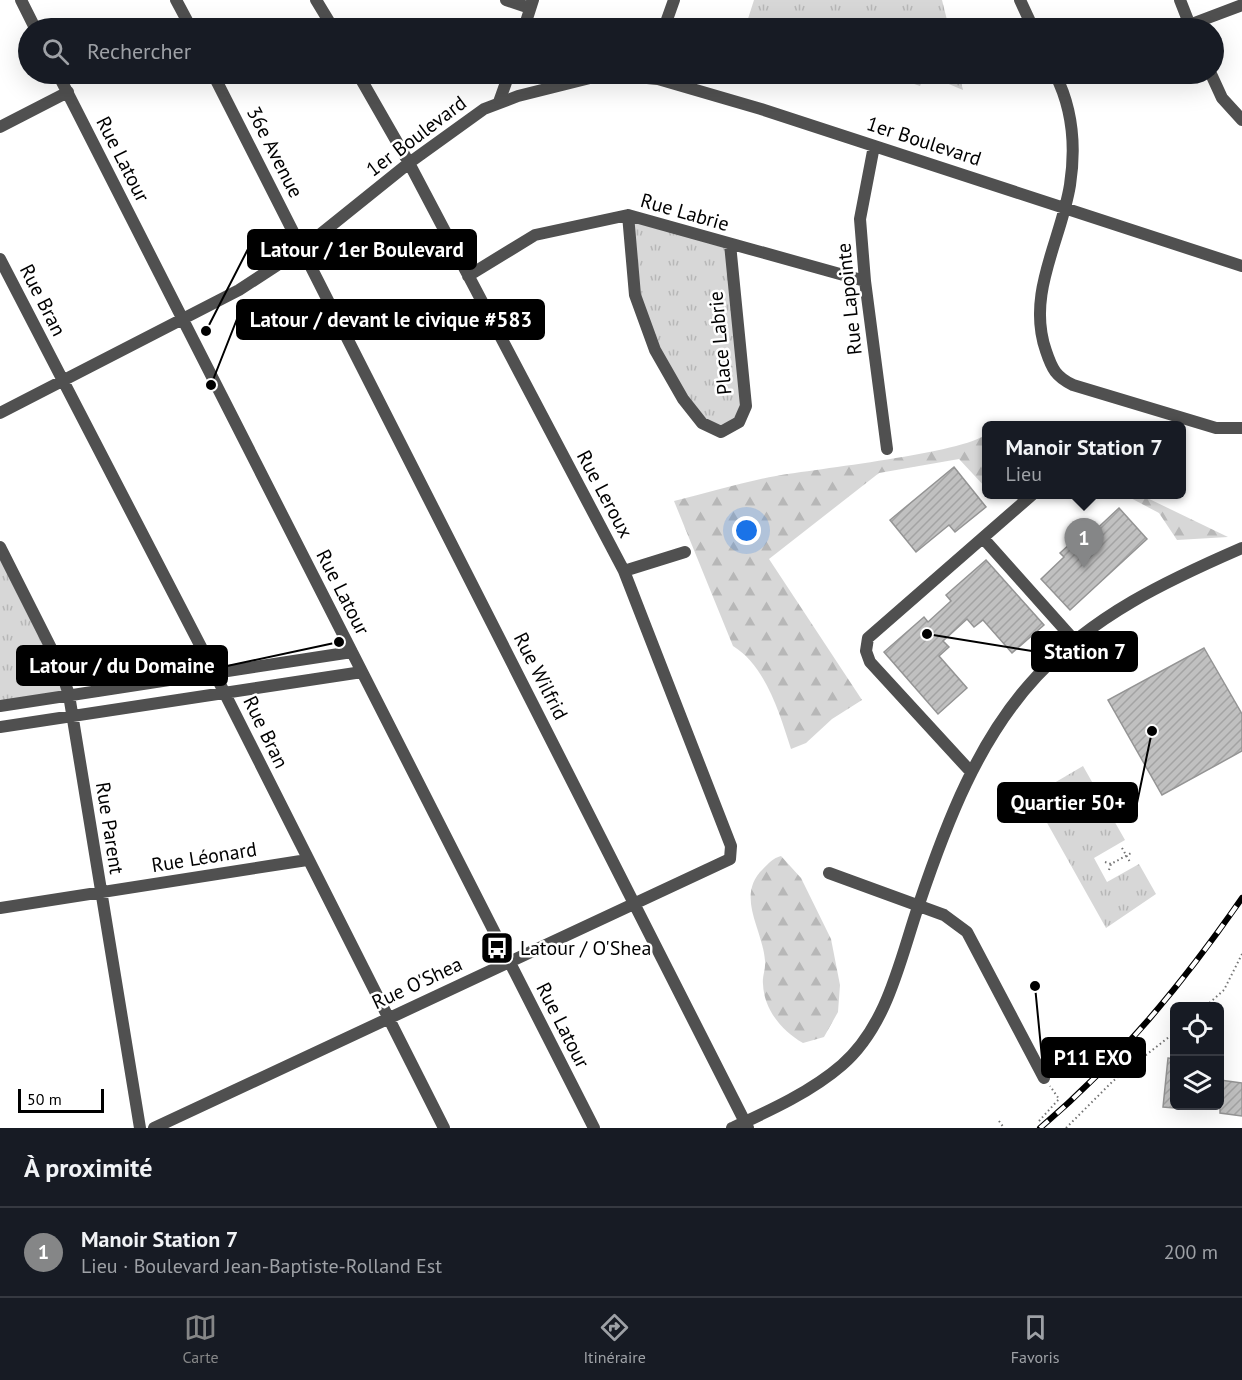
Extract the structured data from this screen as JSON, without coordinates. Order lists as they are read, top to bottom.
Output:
{
  "streets": {
    "street": [
      "1er Boulevard",
      "36e Avenue",
      "Rue Latour",
      "Rue Labrie",
      "Rue Lapointe",
      "Rue Bran",
      "Place Labrie",
      "Rue Leroux",
      "Rue Wilfrid",
      "Rue Parent",
      "Rue Léonard",
      "Rue O'Shea"
    ]
  },
  "crossings": [
    ["1er Boulevard", "36e Avenue"],
    ["1er Boulevard", "Rue Latour"],
    ["1er Boulevard", "Rue Lapointe"],
    ["1er Boulevard", "Rue Bran"],
    ["1er Boulevard", "Rue Leroux"],
    ["1er Boulevard", "Rue Wilfrid"],
    ["36e Avenue", "Rue Wilfrid"],
    ["Rue Latour", "Rue O'Shea"],
    ["Rue Labrie", "Rue Lapointe"],
    ["Rue Labrie", "Place Labrie"],
    ["Rue Labrie", "Rue Leroux"],
    ["Rue Bran", "Rue Léonard"],
    ["Rue Bran", "Rue O'Shea"],
    ["Rue Leroux", "Rue O'Shea"],
    ["Rue Wilfrid", "Rue O'Shea"],
    ["Rue Parent", "Rue Léonard"]
  ],
  "places": {
    "other": [
      "Latour / 1er Boulevard",
      "Latour / devant le civique #583",
      "Station 7",
      "Latour / du Domaine",
      "Quartier 50+",
      "P11 EXO"
    ],
    "bus stop": ["Latour / O'Shea"]
  },
  "scale_bar": "50 m",
  "page": {
    "search": "Rechercher",
    "popup": ["Manoir Station 7", "Lieu"],
    "pins": "1",
    "scale": "50 m",
    "heading": "À proximité",
    "list": [
      {
        "mark": "1",
        "name": "Manoir Station 7",
        "note": "Lieu · Boulevard Jean-Baptiste-Rolland Est",
        "value": "200 m"
      }
    ],
    "nav": ["Carte", "Itinéraire", "Favoris"]
  }
}
